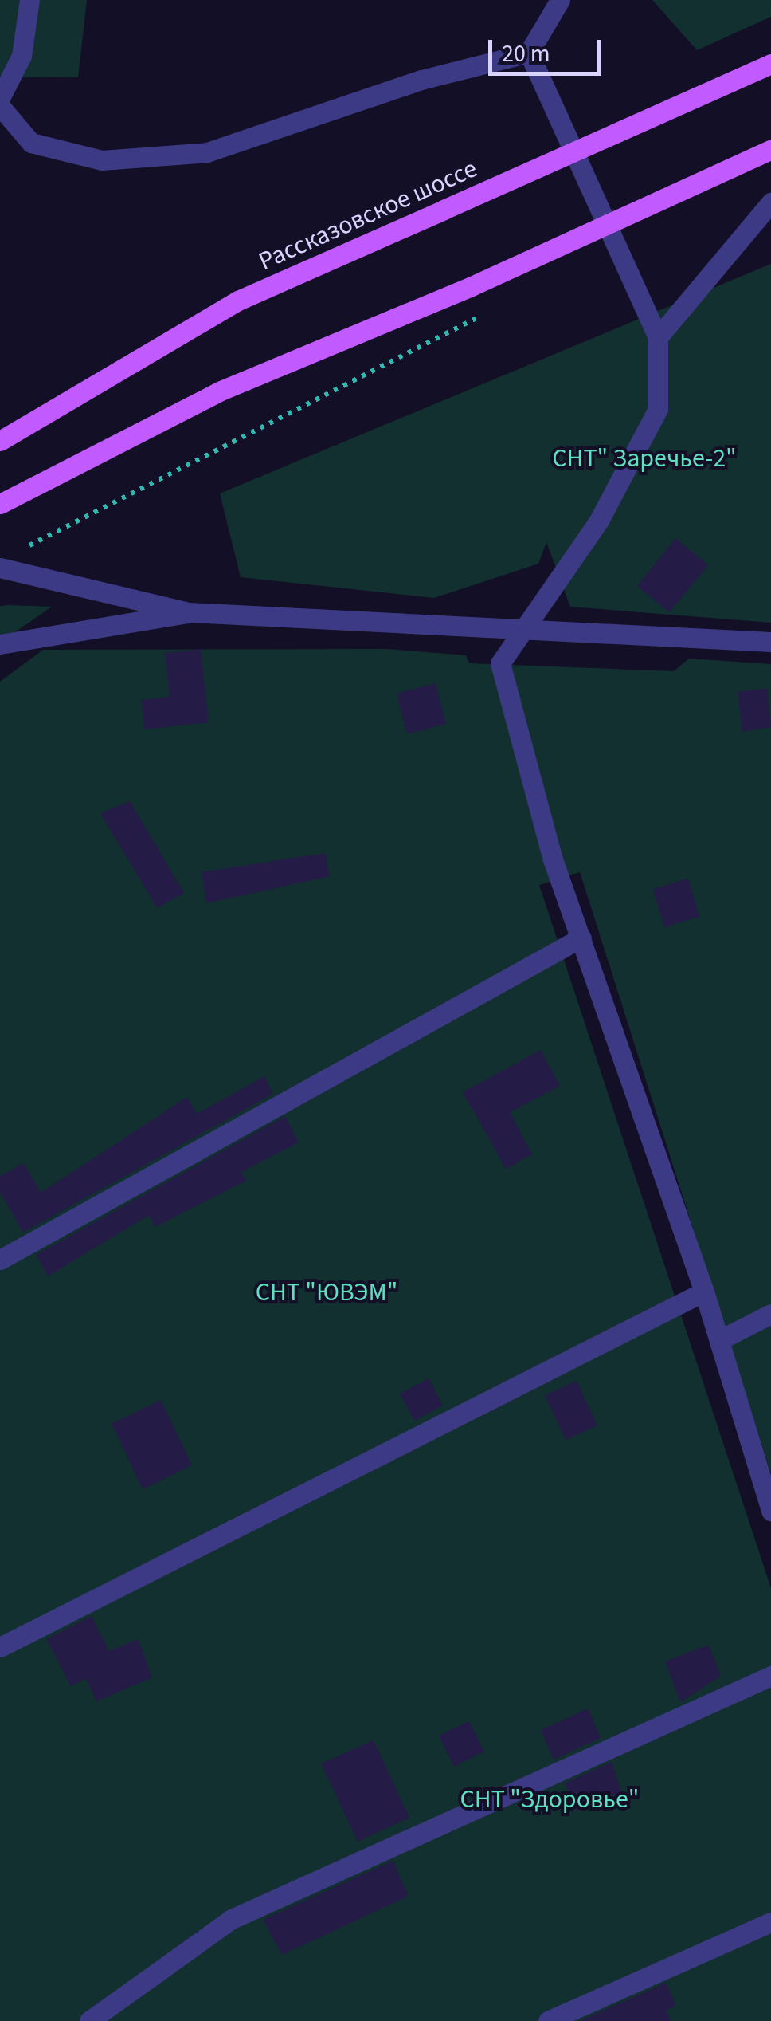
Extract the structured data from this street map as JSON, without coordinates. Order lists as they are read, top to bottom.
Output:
{
  "streets": {
    "main road": ["Рассказовское шоссе"]
  },
  "parks": ["СНТ\" Заречье-2\"", "СНТ \"ЮВЭМ\"", "СНТ \"Здоровье\""],
  "scale_bar": "20 m"
}
